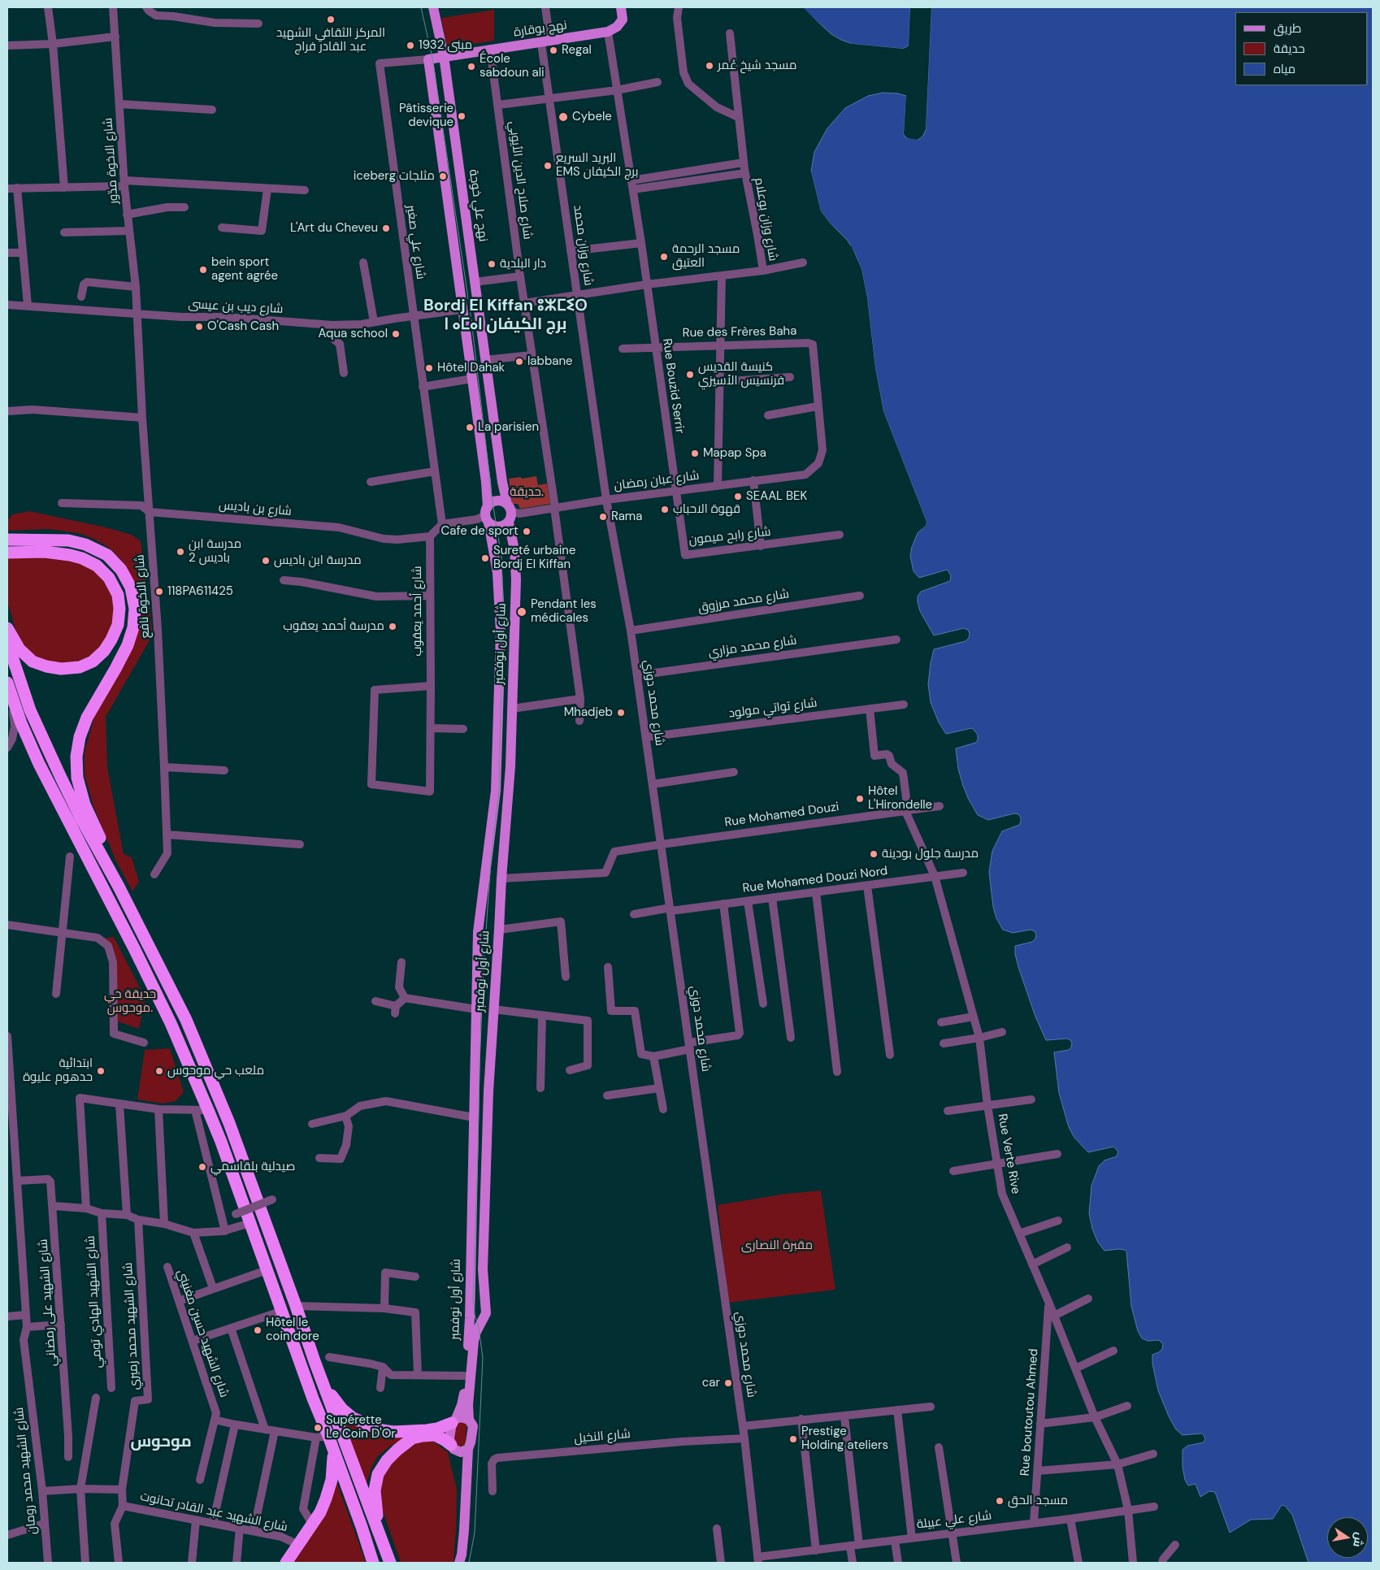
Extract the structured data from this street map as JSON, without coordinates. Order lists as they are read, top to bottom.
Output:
{
  "streets": {
    "main road": ["نهج بوقارة", "نهج علي خوجة", "شارع أول نوفمبر"],
    "street": [
      "شارع الاخوة مدّور",
      "شارع صلاح الدين الأيوبي",
      "شارع وزان بوعلام",
      "شارع علي صغير",
      "شارع وزان محمد",
      "شارع ديب بن عيسى",
      "Rue des Frères Baha",
      "Rue Bouzid Serrir",
      "شارع عبان رمضان",
      "شارع بن باديس",
      "شارع رابح ميمون",
      "شارع الاخوة نافع",
      "شارع محمد مرزوق",
      "شارع أحمد يعقوب",
      "شارع محمد مزاري",
      "شارع محمد دوزي",
      "شارع تواتي مولود",
      "Rue Mohamed Douzi",
      "Rue Mohamed Douzi Nord",
      "Rue Verte Rive",
      "شارع الشهيد الهادي تومي",
      "شارع الشهيد على رمضاني",
      "شارع الشهيد محمد زميري",
      "شارع الشهيد حسين مغنيني",
      "Rue boutoutou Ahmed",
      "شارع النخيل",
      "شارع الشهيد محمد رومان",
      "شارع الشهيد عبد القادر تحانوت",
      "شارع علي عبيلة"
    ]
  },
  "crossings": [
    ["نهج بوقارة", "شارع صلاح الدين الأيوبي"],
    ["نهج بوقارة", "نهج علي خوجة"],
    ["نهج بوقارة", "شارع علي صغير"],
    ["نهج بوقارة", "شارع وزان محمد"],
    ["نهج بوقارة", "Rue Bouzid Serrir"],
    ["شارع الاخوة مدّور", "شارع ديب بن عيسى"],
    ["شارع الاخوة مدّور", "شارع الاخوة نافع"],
    ["شارع صلاح الدين الأيوبي", "شارع عبان رمضان"],
    ["نهج علي خوجة", "شارع عبان رمضان"],
    ["نهج علي خوجة", "شارع أول نوفمبر"],
    ["شارع وزان بوعلام", "Rue Bouzid Serrir"],
    ["شارع علي صغير", "شارع ديب بن عيسى"],
    ["شارع وزان محمد", "شارع عبان رمضان"],
    ["شارع وزان محمد", "شارع محمد دوزي"],
    ["شارع ديب بن عيسى", "شارع الاخوة نافع"],
    ["Rue des Frères Baha", "Rue Bouzid Serrir"],
    ["Rue des Frères Baha", "شارع عبان رمضان"],
    ["Rue Bouzid Serrir", "شارع عبان رمضان"],
    ["Rue Bouzid Serrir", "شارع رابح ميمون"],
    ["شارع عبان رمضان", "شارع رابح ميمون"],
    ["شارع عبان رمضان", "شارع أول نوفمبر"],
    ["شارع عبان رمضان", "شارع محمد دوزي"],
    ["شارع بن باديس", "شارع الاخوة نافع"],
    ["شارع بن باديس", "شارع أحمد يعقوب"],
    ["شارع محمد مرزوق", "شارع محمد دوزي"],
    ["شارع أول نوفمبر", "Rue Mohamed Douzi"],
    ["شارع محمد مزاري", "شارع محمد دوزي"],
    ["شارع محمد دوزي", "شارع تواتي مولود"],
    ["شارع محمد دوزي", "Rue Mohamed Douzi"],
    ["شارع محمد دوزي", "Rue Mohamed Douzi Nord"],
    ["شارع محمد دوزي", "شارع النخيل"],
    ["شارع محمد دوزي", "شارع علي عبيلة"],
    ["شارع تواتي مولود", "Rue Verte Rive"],
    ["Rue Mohamed Douzi", "Rue Verte Rive"],
    ["Rue Mohamed Douzi Nord", "Rue Verte Rive"],
    ["Rue Verte Rive", "Rue boutoutou Ahmed"],
    ["Rue Verte Rive", "شارع علي عبيلة"],
    ["شارع الشهيد على رمضاني", "شارع الشهيد محمد رومان"],
    ["شارع الشهيد محمد زميري", "شارع الشهيد عبد القادر تحانوت"],
    ["Rue boutoutou Ahmed", "شارع علي عبيلة"]
  ],
  "districts": ["Bordj El Kiffan ⵓⵣⵎⵉⵔ ⵏ ⴰⵎⴰⵏ برج الكيفان", "موحوس"],
  "parks": ["حديقة.", "حديقة حي موحوس.", "مقبرة النصارى"],
  "places": [
    "المركز الثقافي الشهيد عبد القادر فراج",
    "مبنى 1932",
    "Regal",
    "مسجد شيخ عُمر",
    "École sabdoun ali",
    "Pâtisserie devique",
    "Cybele",
    "البريد السريع EMS برج الكيفان",
    "iceberg مثلجات",
    "L'Art du Cheveu",
    "مسجد الرحمة العتيق",
    "دار البلدية",
    "bein sport agent agrée",
    "O'Cash Cash",
    "Aqua school",
    "labbane",
    "Hôtel Dahak",
    "كنيسة القديس فرنسيس الأسيزي",
    "La parisien",
    "Mapap Spa",
    "SEAAL BEK",
    "قهوة الاحباب",
    "Rama",
    "Cafe de sport",
    "مدرسة ابن باديس 2",
    "Sureté urbaine Bordj El Kiffan",
    "مدرسة ابن باديس",
    "118PA611425",
    "Pendant les médicales",
    "مدرسة أحمد يعقوب",
    "Mhadjeb",
    "Hôtel L'Hirondelle",
    "مدرسة جلول بودينة",
    "ابتدائية حدهوم عليوة",
    "ملعب حي موحوس",
    "صيدلية بلقاسمي",
    "Hôtel le coin dore",
    "car",
    "Supérette Le Coin D'Or",
    "Prestige Holding ateliers",
    "مسجد الحق"
  ],
  "legend": ["طريق", "حديقة", "مياه"],
  "north": "right"
}
